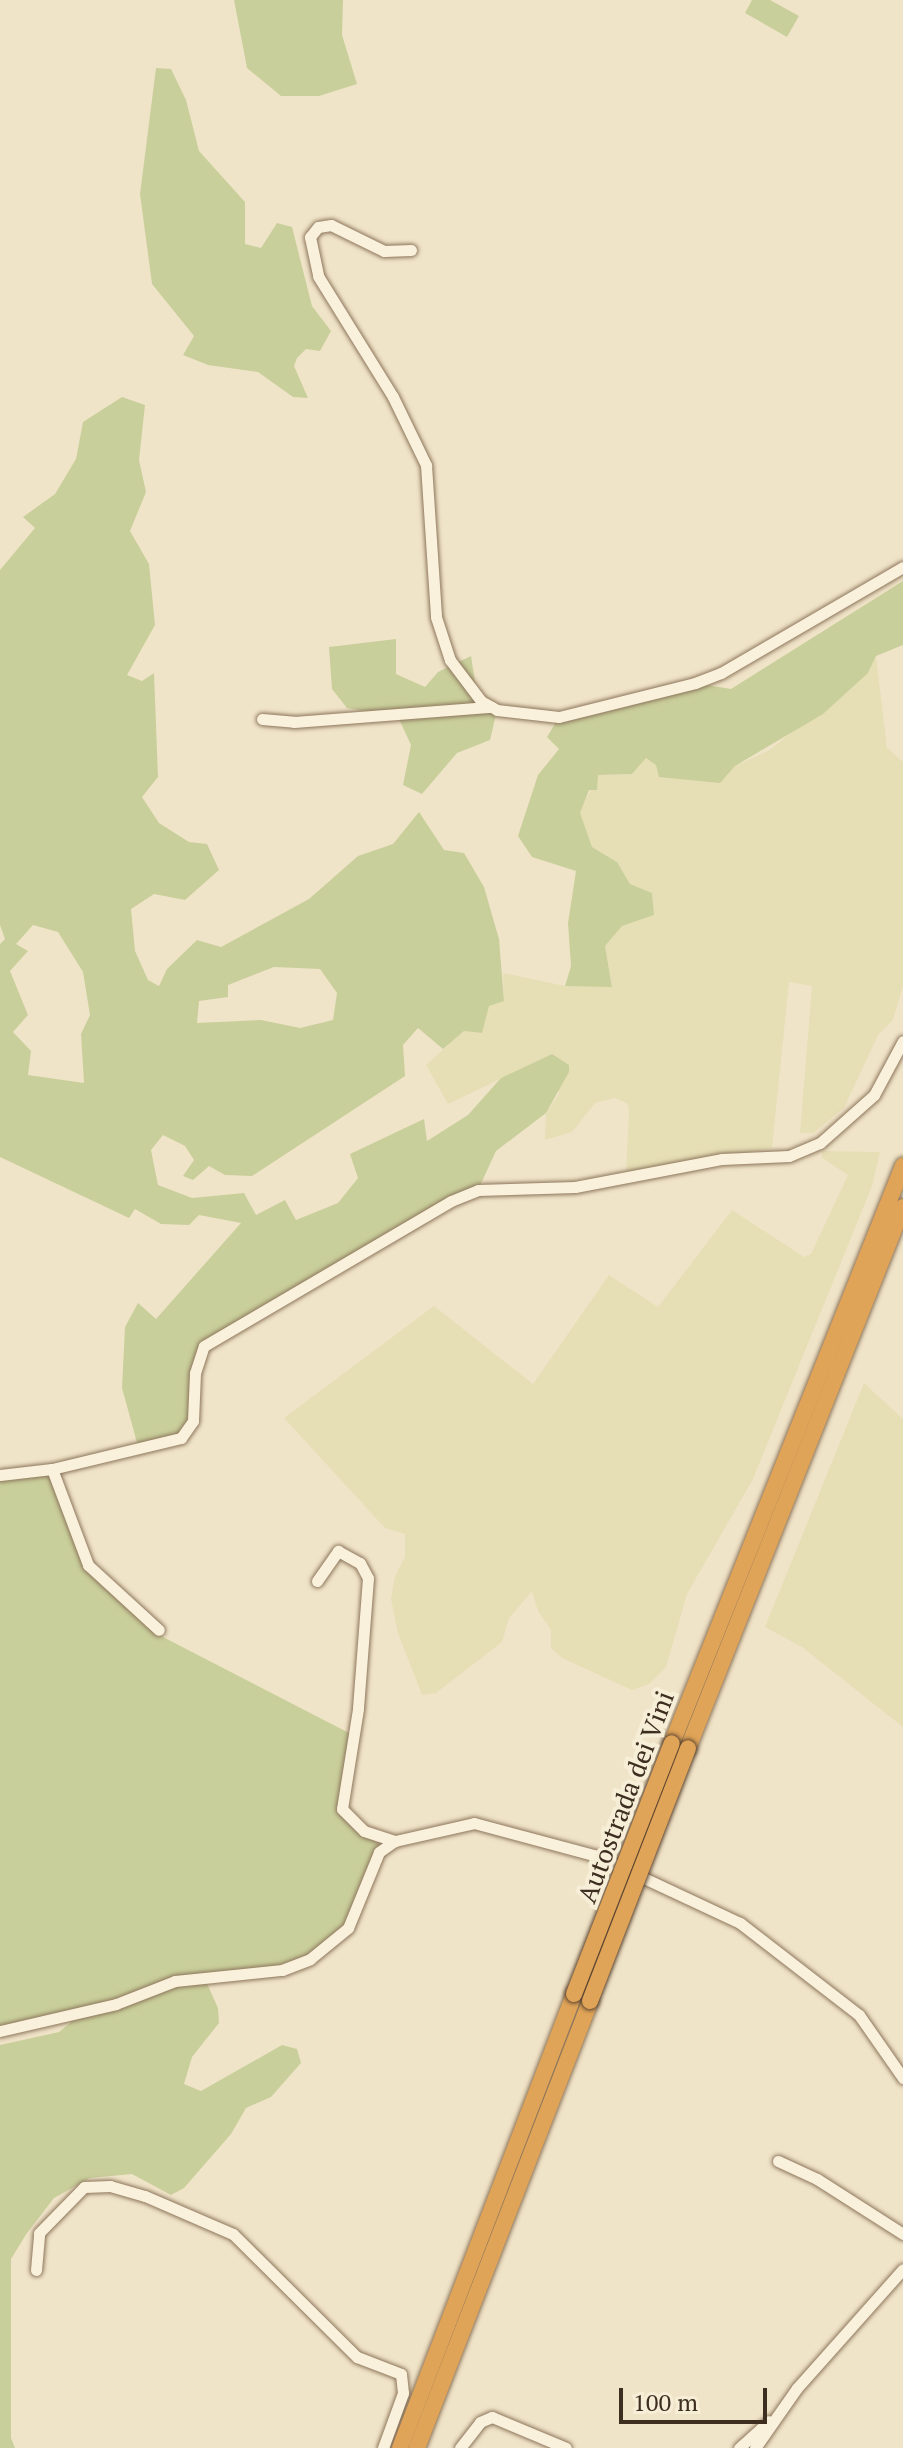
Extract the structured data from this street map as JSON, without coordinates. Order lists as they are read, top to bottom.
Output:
{
  "streets": {
    "highway": ["Autostrada dei Vini"]
  },
  "scale_bar": "100 m"
}
